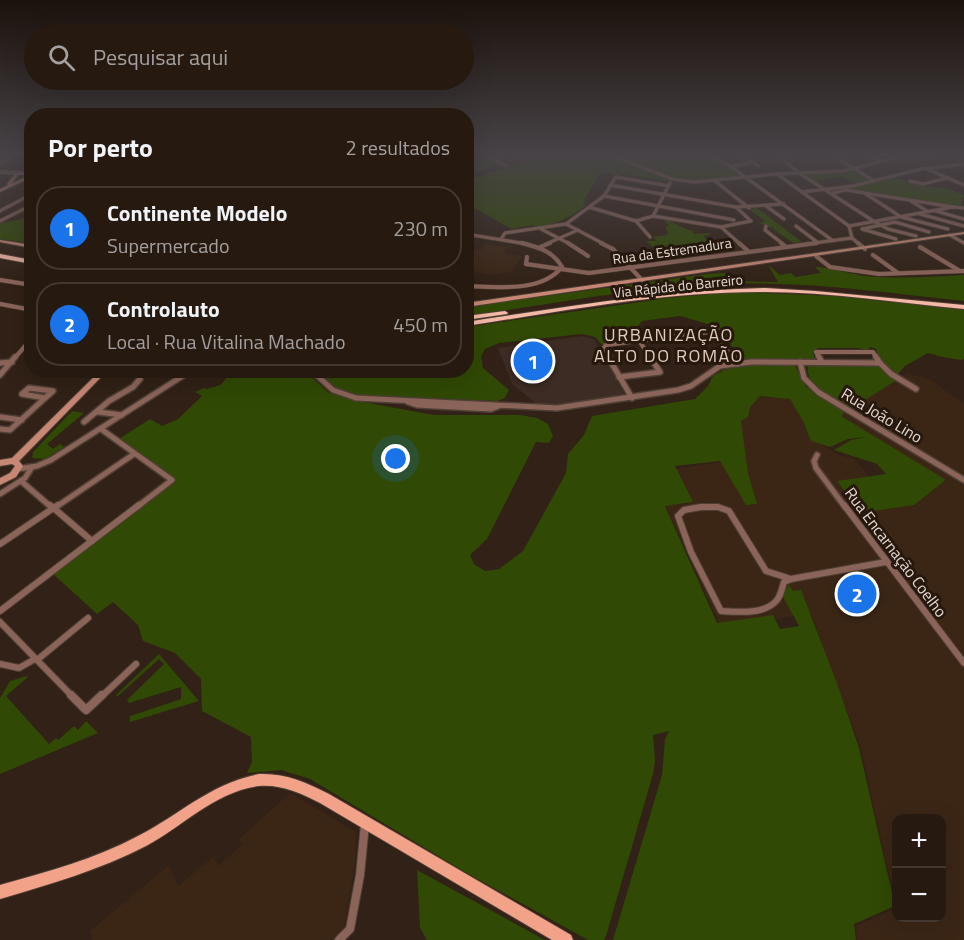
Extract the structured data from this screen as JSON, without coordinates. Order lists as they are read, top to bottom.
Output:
{
  "streets": {
    "highway": ["Via Rápida do Barreiro"],
    "street": ["Rua da Estremadura", "Rua João Lino", "Rua Encarnação Coelho"]
  },
  "districts": ["URBANIZAÇÃO ALTO DO ROMÃO"],
  "page": {
    "search": "Pesquisar aqui",
    "heading": ["Por perto", "2 resultados"],
    "list": [
      {
        "mark": "1",
        "name": "Continente Modelo",
        "note": "Supermercado",
        "value": "230 m"
      },
      {
        "mark": "2",
        "name": "Controlauto",
        "note": "Local · Rua Vitalina Machado",
        "value": "450 m"
      }
    ],
    "pins": ["1", "2"],
    "map_buttons": ["+", "−"]
  }
}
